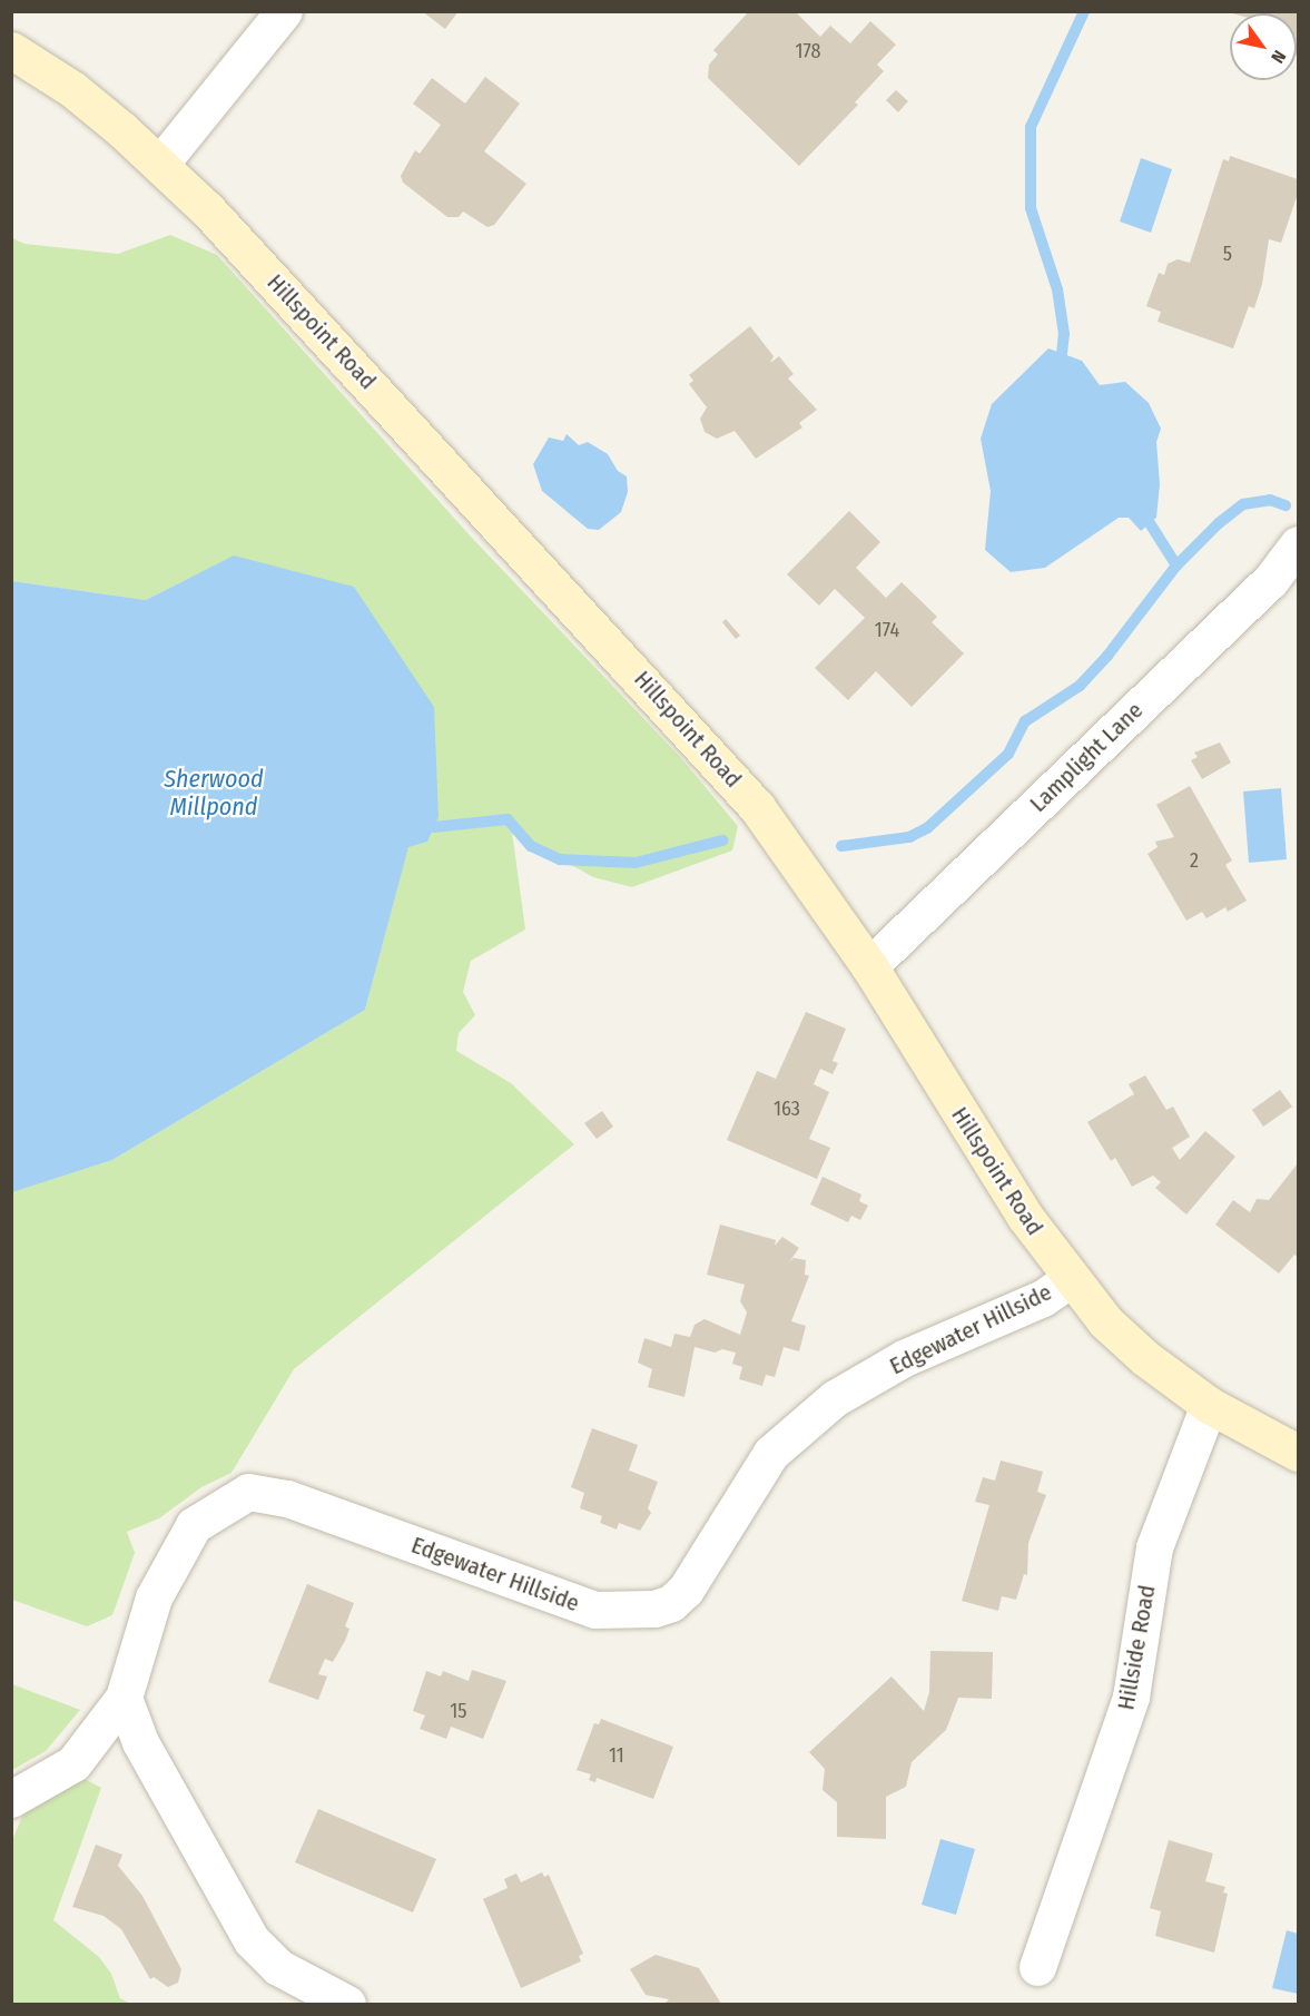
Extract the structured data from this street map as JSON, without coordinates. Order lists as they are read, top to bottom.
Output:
{
  "streets": {
    "street": [
      "Hillspoint Road",
      "Lamplight Lane",
      "Edgewater Hillside",
      "Hillside Road"
    ]
  },
  "crossings": [
    ["Hillspoint Road", "Lamplight Lane"],
    ["Hillspoint Road", "Edgewater Hillside"],
    ["Hillspoint Road", "Hillside Road"]
  ],
  "water": ["Sherwood Millpond"],
  "house_numbers": [
    "178",
    "5",
    "174",
    "2",
    "163",
    "15",
    "11"
  ],
  "north": "bottom right"
}
